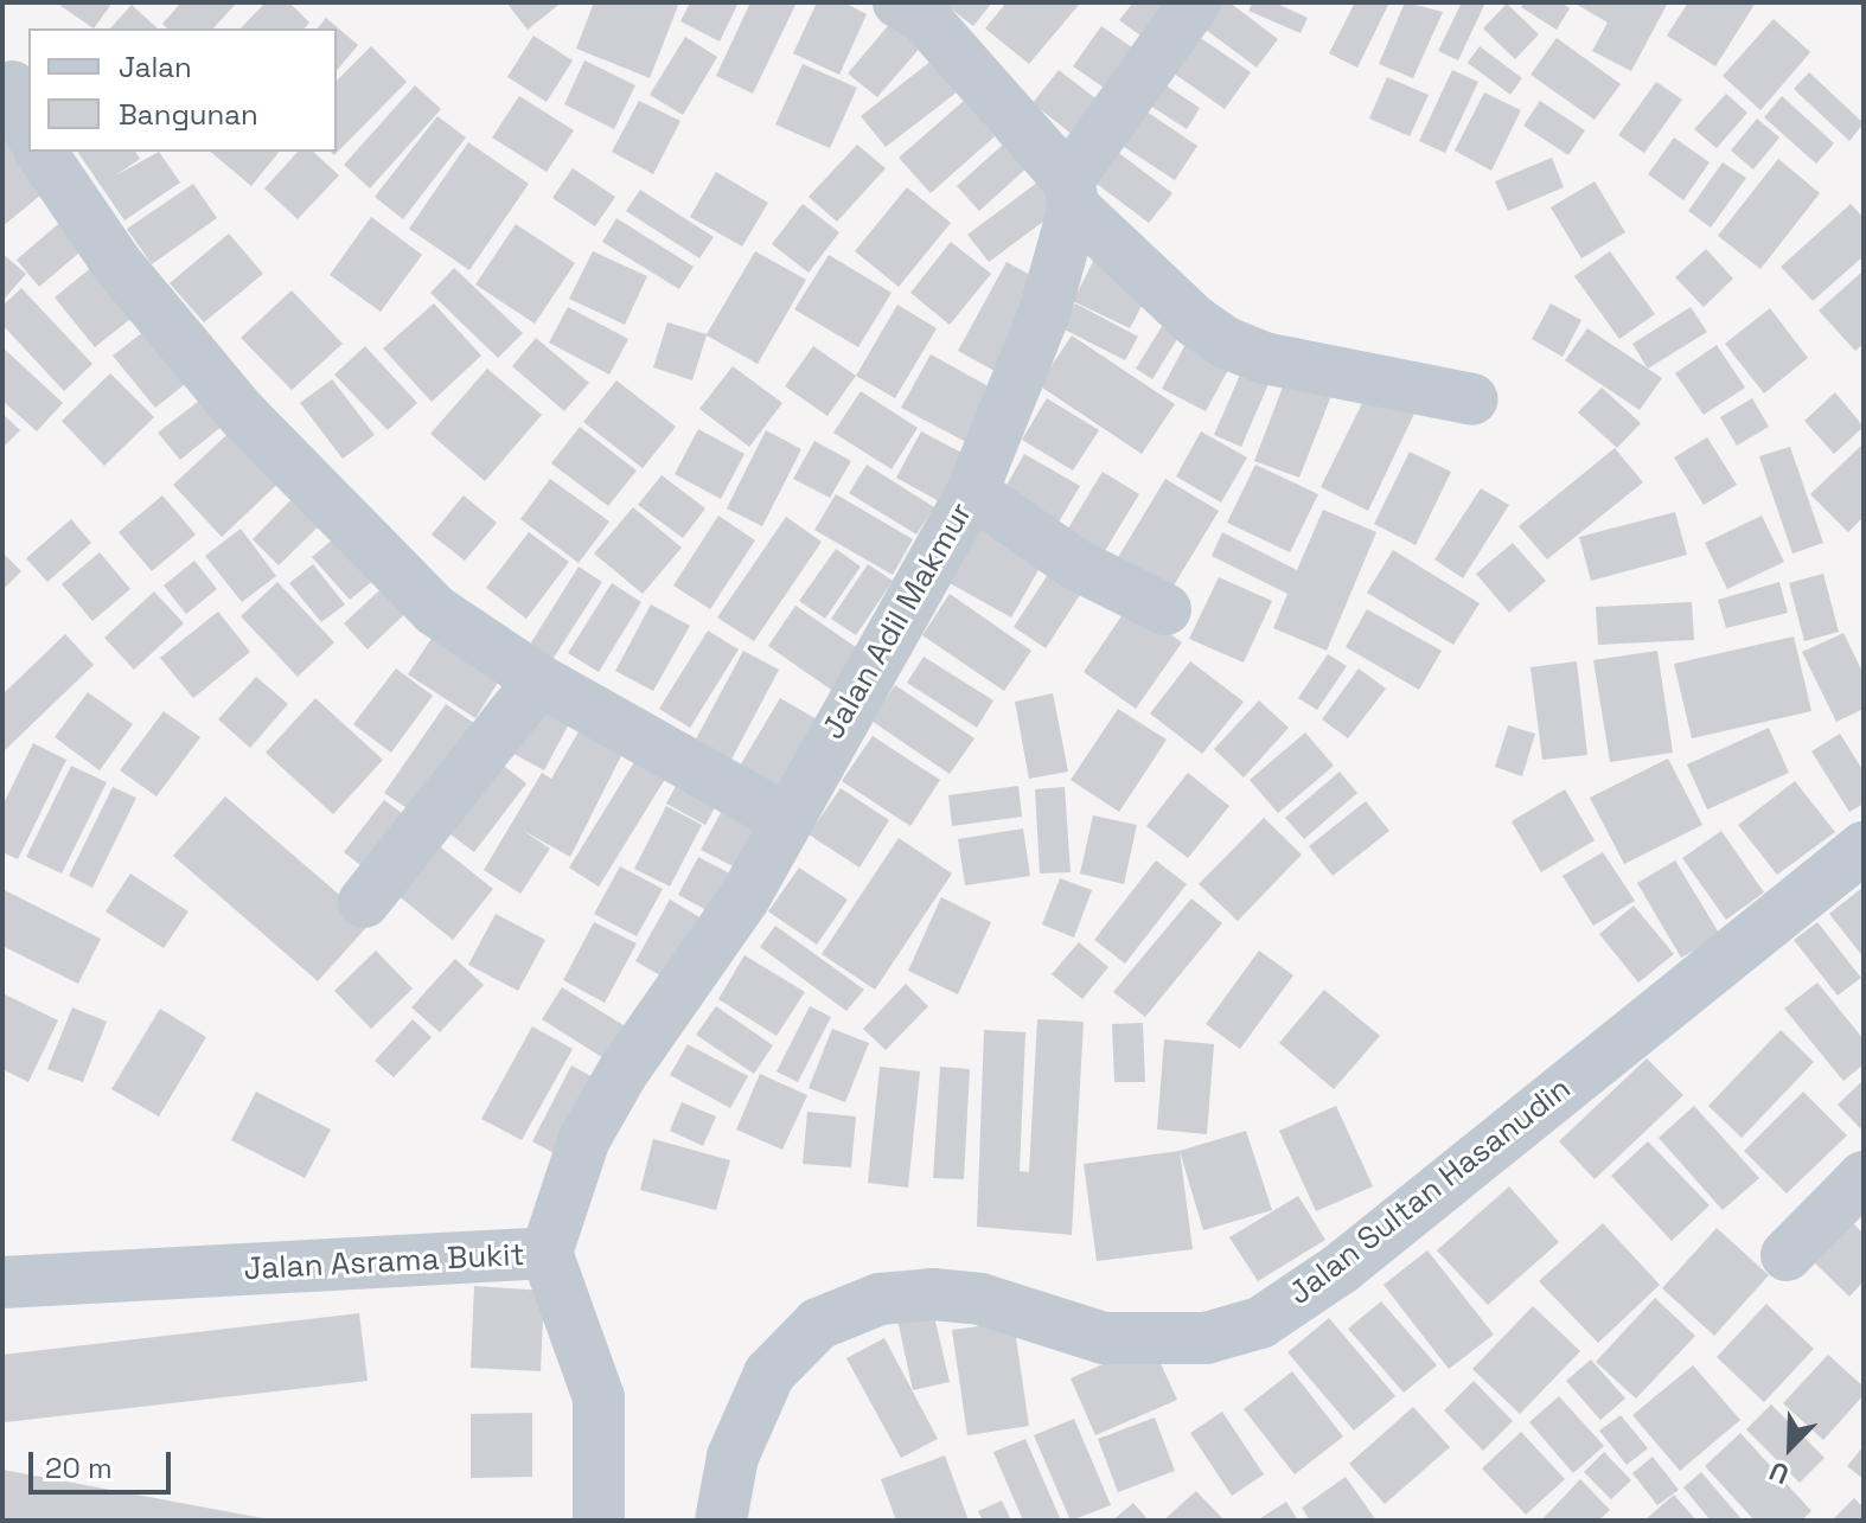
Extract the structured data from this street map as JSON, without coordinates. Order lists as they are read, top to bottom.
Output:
{
  "streets": {
    "street": ["Jalan Adil Makmur", "Jalan Sultan Hasanudin", "Jalan Asrama Bukit"]
  },
  "crossings": [
    ["Jalan Adil Makmur", "Jalan Asrama Bukit"]
  ],
  "legend": ["Jalan", "Bangunan"],
  "scale_bar": "20 m",
  "north": "bottom left"
}
